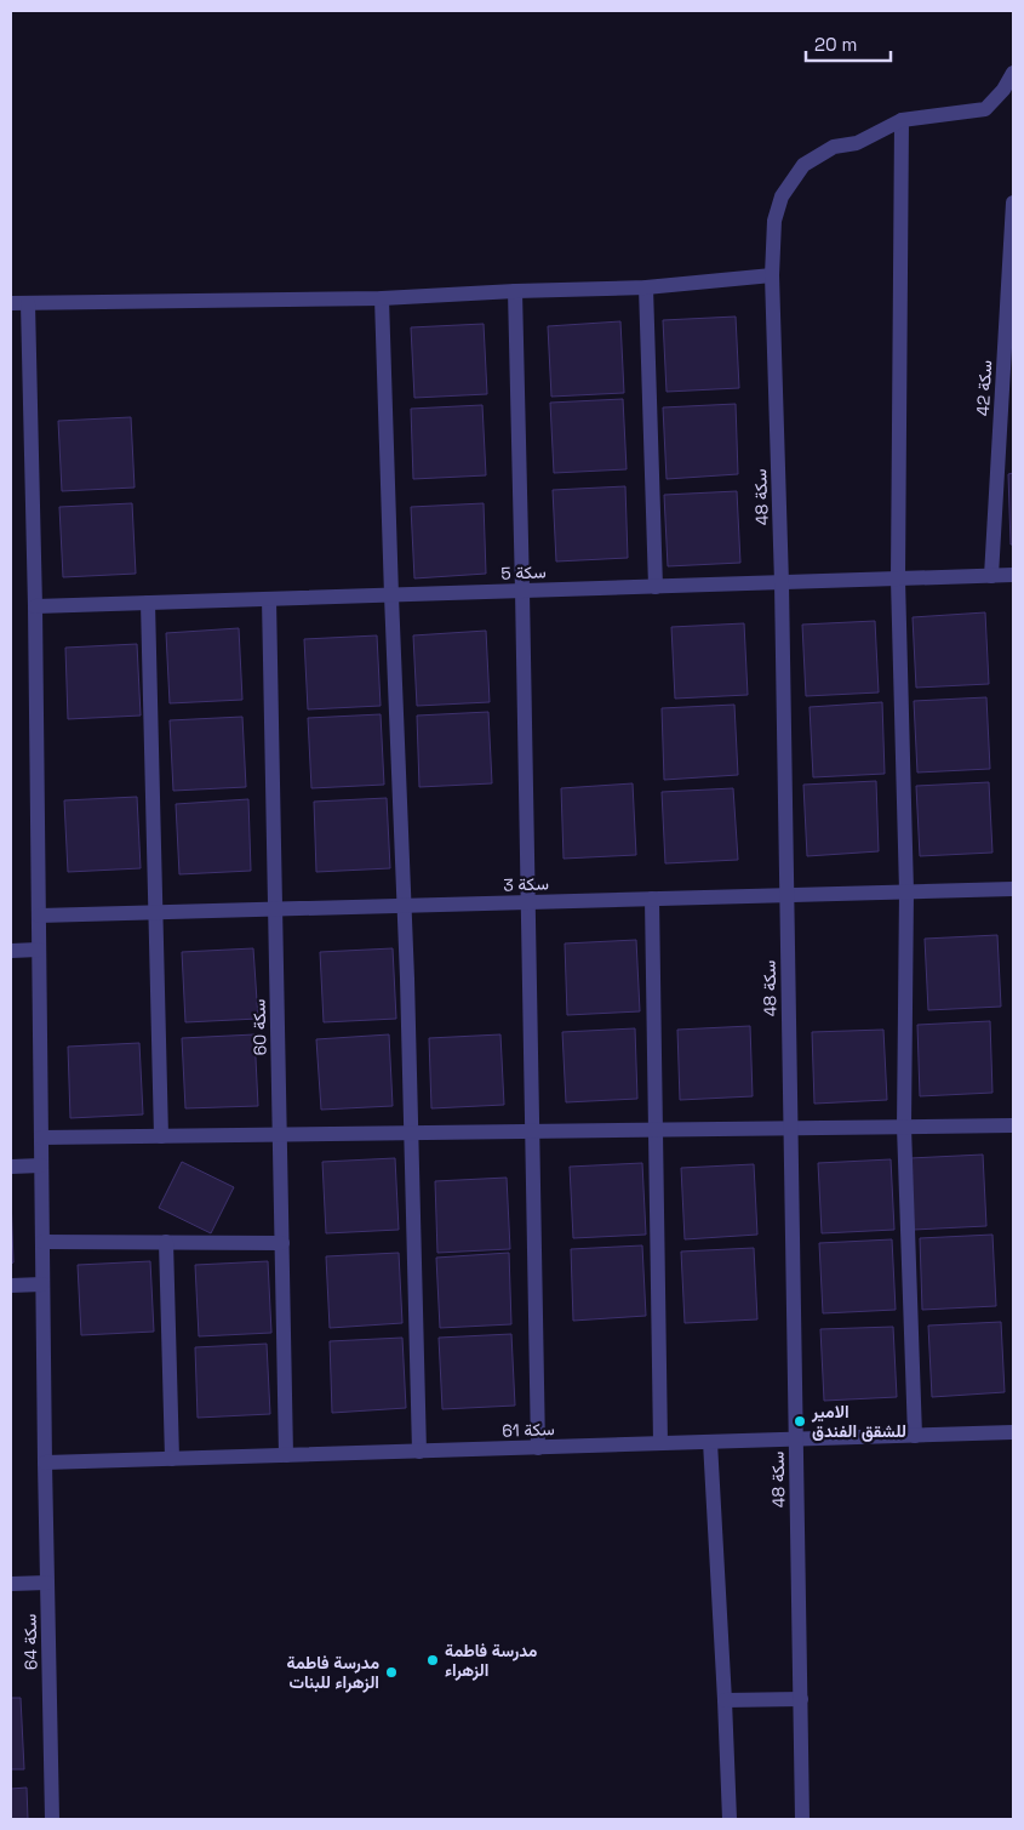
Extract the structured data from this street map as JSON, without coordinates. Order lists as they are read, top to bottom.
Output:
{
  "streets": {
    "street": [
      "سكة 42",
      "سكة 48",
      "سكة 5",
      "سكة 3",
      "سكة 60",
      "سكة 61",
      "سكة 64"
    ]
  },
  "crossings": [
    ["سكة 42", "سكة 5"],
    ["سكة 48", "سكة 5"],
    ["سكة 48", "سكة 3"],
    ["سكة 48", "سكة 61"],
    ["سكة 5", "سكة 60"],
    ["سكة 3", "سكة 60"],
    ["سكة 60", "سكة 61"],
    ["سكة 61", "سكة 64"]
  ],
  "places": ["الامير للشقق الفندق", "مدرسة فاطمة الزهراء", "مدرسة فاطمة الزهراء للبنات"],
  "scale_bar": "20 m"
}
